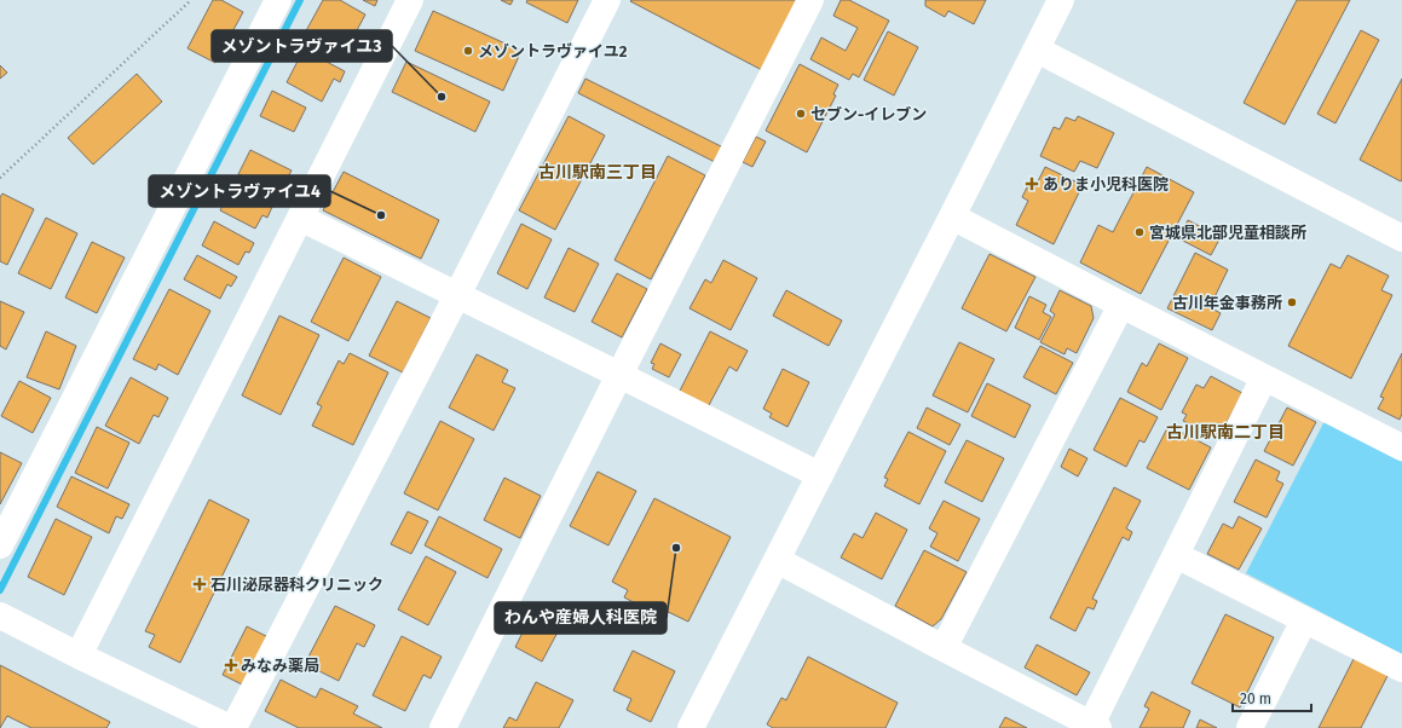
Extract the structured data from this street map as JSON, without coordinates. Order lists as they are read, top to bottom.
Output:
{
  "districts": ["古川駅南三丁目", "古川駅南二丁目"],
  "places": {
    "other": [
      "メゾントラヴァイユ2",
      "メゾントラヴァイユ3",
      "セブン-イレブン",
      "メゾントラヴァイユ4",
      "宮城県北部児童相談所",
      "古川年金事務所",
      "わんや産婦人科医院"
    ],
    "health": ["ありま小児科医院", "石川泌尿器科クリニック", "みなみ薬局"]
  },
  "scale_bar": "20 m"
}
